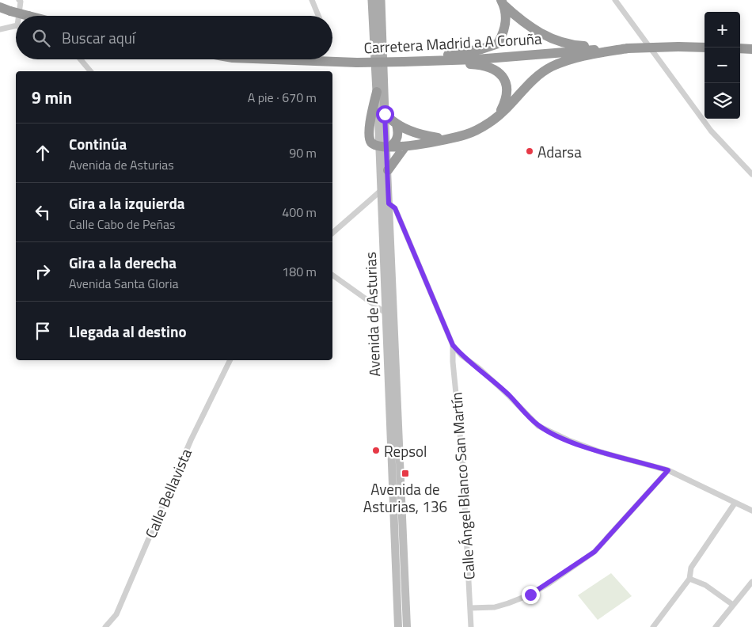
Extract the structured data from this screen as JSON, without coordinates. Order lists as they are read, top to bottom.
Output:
{
  "streets": {
    "highway": ["Carretera Madrid a A Coruña"],
    "main road": ["Avenida de Asturias"],
    "street": ["Calle Ángel Blanco San Martín", "Calle Bellavista"]
  },
  "places": {
    "other": ["Adarsa", "Repsol"],
    "transit": ["Avenida de Asturias, 136"]
  },
  "page": {
    "map_buttons": ["+", "−"],
    "search": "Buscar aquí",
    "heading": ["9 min", "A pie · 670 m"],
    "list": [
      ["Continúa", "Avenida de Asturias", "90 m"],
      ["Gira a la izquierda", "Calle Cabo de Peñas", "400 m"],
      ["Gira a la derecha", "Avenida Santa Gloria", "180 m"],
      "Llegada al destino"
    ]
  }
}
